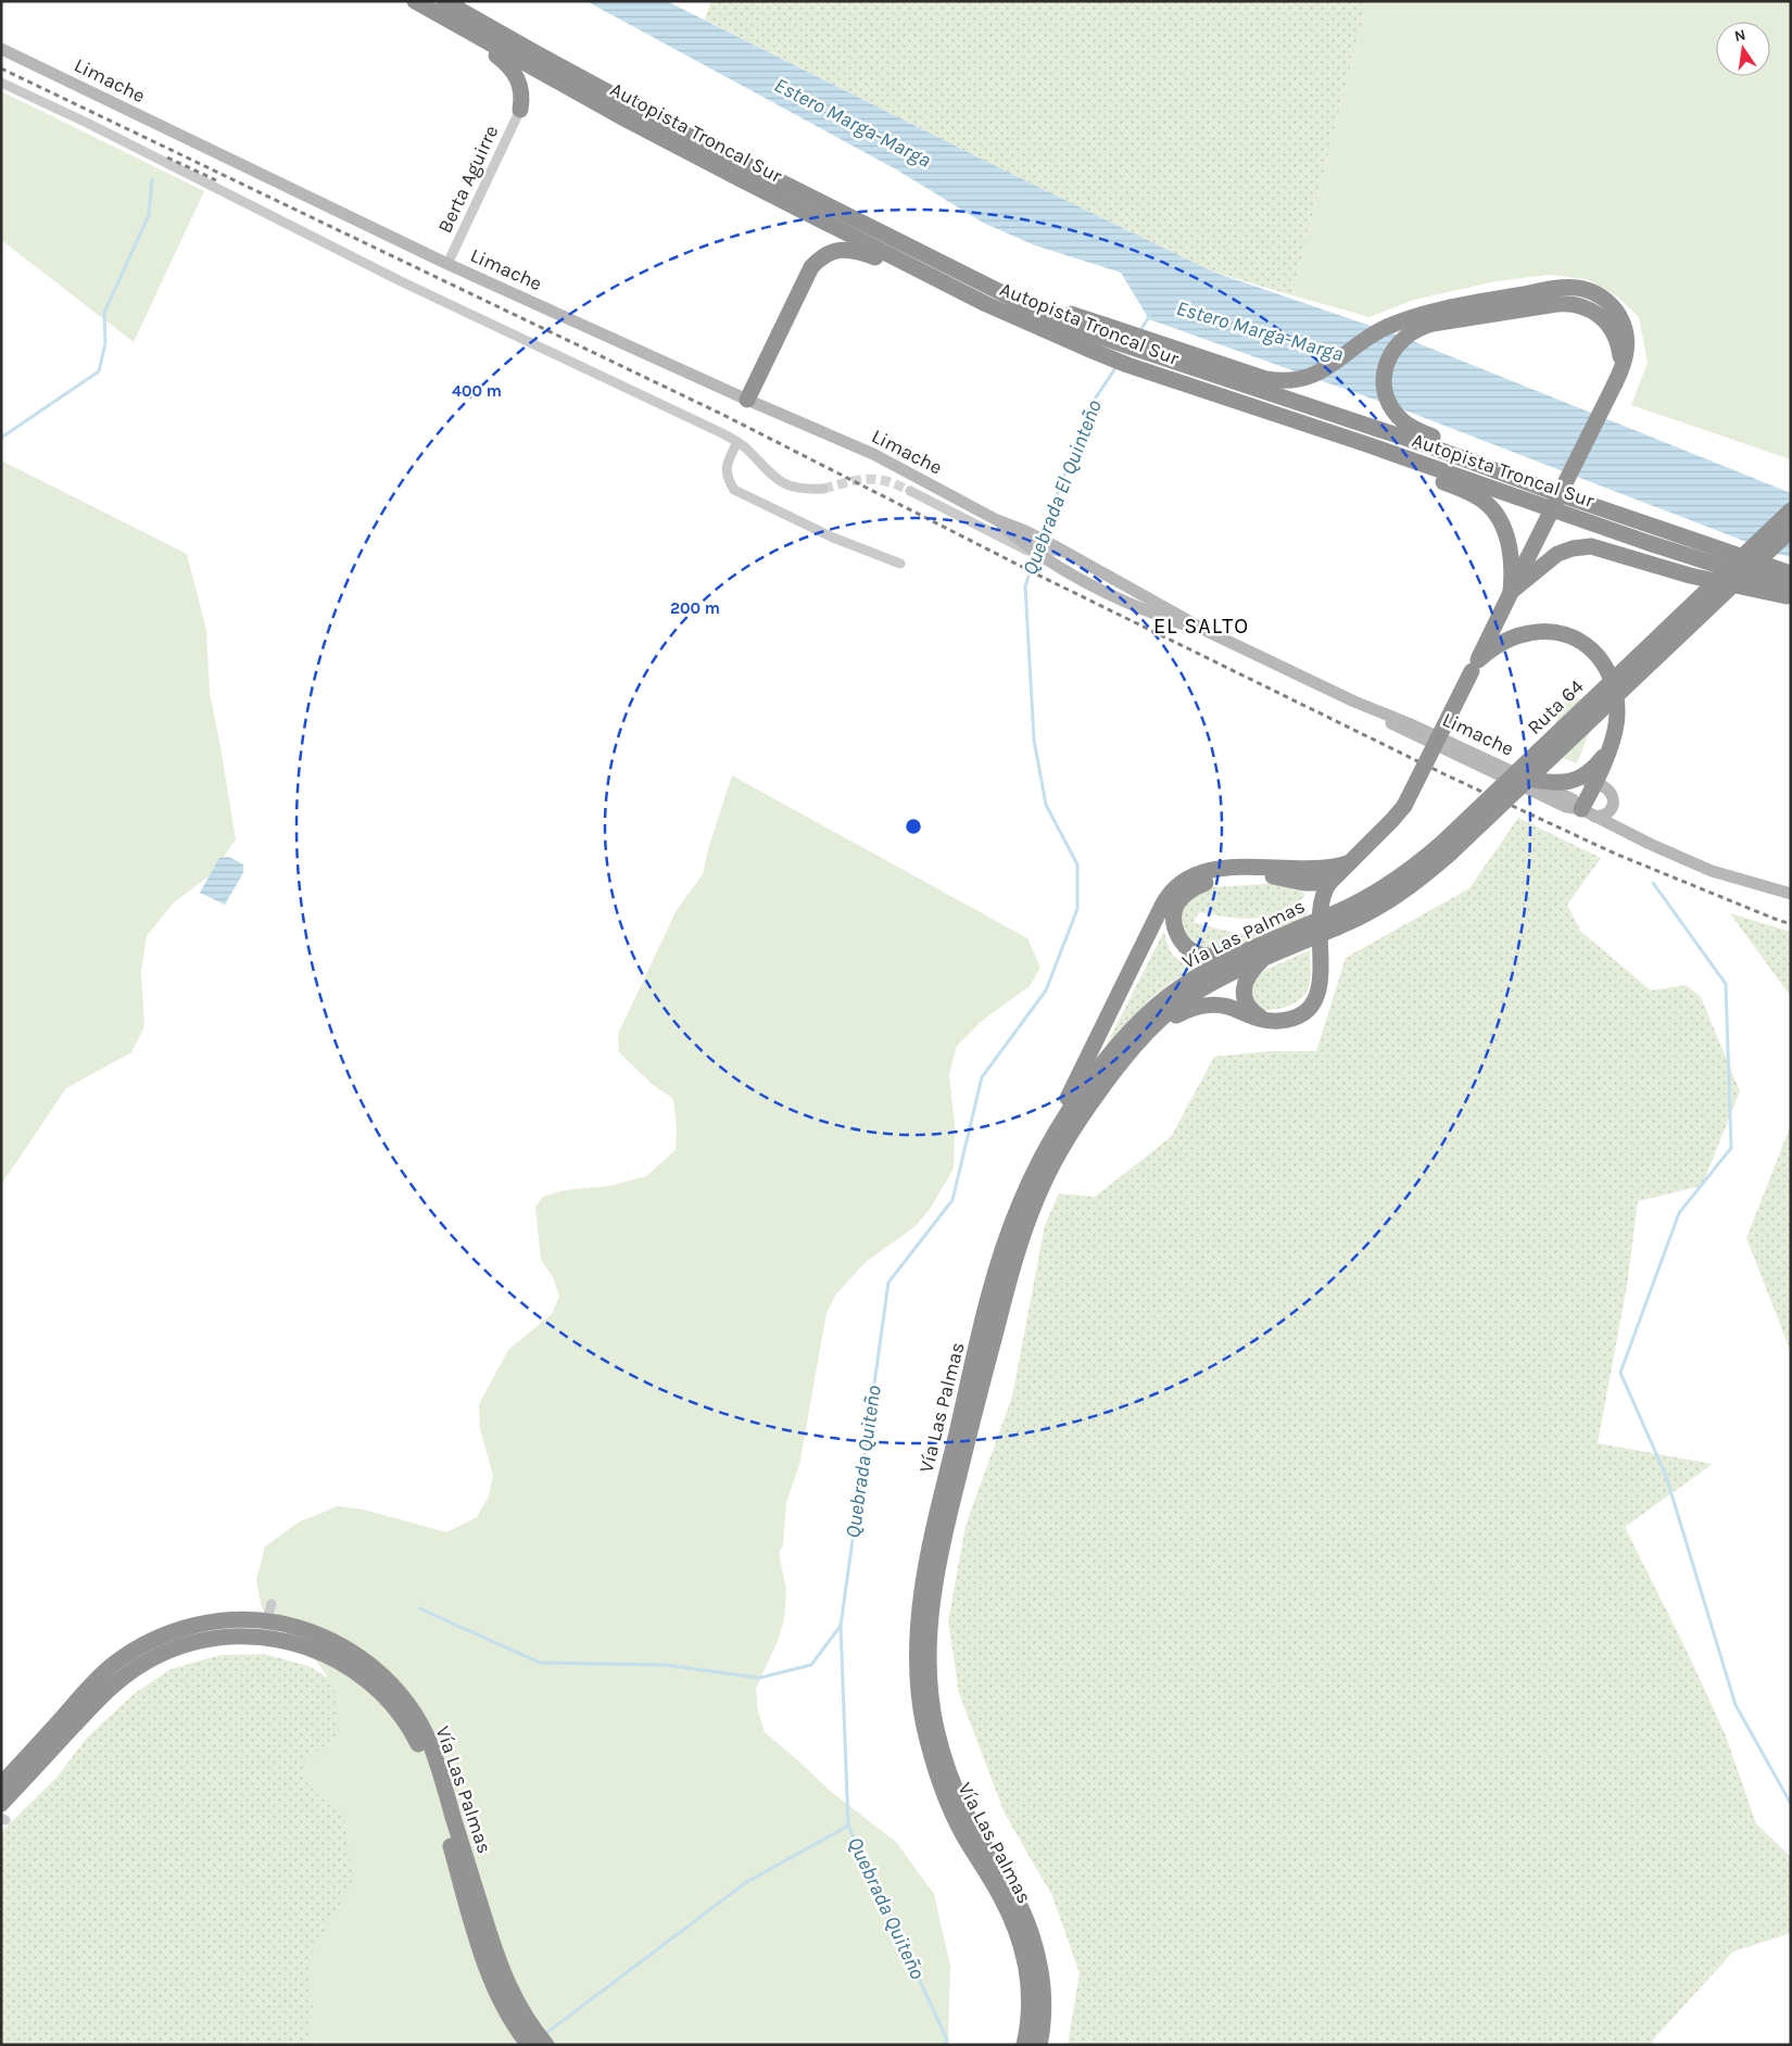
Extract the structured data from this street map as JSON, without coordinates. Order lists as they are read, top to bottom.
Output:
{
  "streets": {
    "highway": ["Autopista Troncal Sur", "Ruta 64", "Vía Las Palmas"],
    "main road": ["Limache"],
    "street": ["Berta Aguirre"]
  },
  "crossings": [
    ["Limache", "Berta Aguirre"],
    ["Ruta 64", "Vía Las Palmas"]
  ],
  "districts": ["EL SALTO"],
  "water": ["Estero Marga-Marga", "Quebrada El Quinteño", "Quebrada Quiteño"],
  "north": "top",
  "rings": ["400 m", "200 m"]
}
